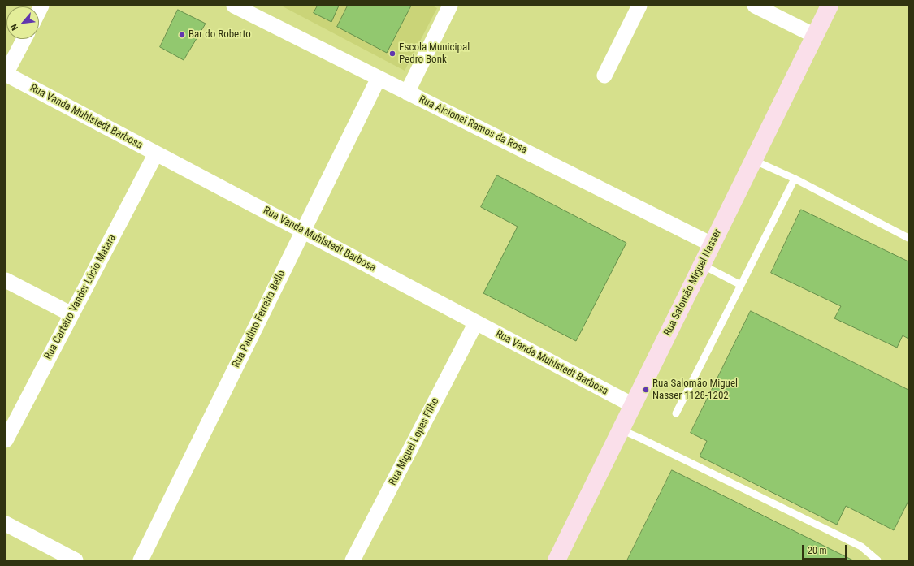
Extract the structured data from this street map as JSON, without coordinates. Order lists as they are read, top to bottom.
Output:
{
  "streets": {
    "street": [
      "Rua Vanda Muhlstedt Barbosa",
      "Rua Alcionei Ramos da Rosa",
      "Rua Salomão Miguel Nasser",
      "Rua Carteiro Vander Lúcio Matara",
      "Rua Paulino Ferreira Bello",
      "Rua Miguel Lopes Filho"
    ]
  },
  "crossings": [
    ["Rua Vanda Muhlstedt Barbosa", "Rua Salomão Miguel Nasser"],
    ["Rua Vanda Muhlstedt Barbosa", "Rua Carteiro Vander Lúcio Matara"],
    ["Rua Vanda Muhlstedt Barbosa", "Rua Paulino Ferreira Bello"],
    ["Rua Vanda Muhlstedt Barbosa", "Rua Miguel Lopes Filho"],
    ["Rua Alcionei Ramos da Rosa", "Rua Salomão Miguel Nasser"],
    ["Rua Alcionei Ramos da Rosa", "Rua Paulino Ferreira Bello"]
  ],
  "places": ["Bar do Roberto", "Escola Municipal Pedro Bonk", "Rua Salomão Miguel Nasser 1128-1202"],
  "scale_bar": "20 m",
  "north": "bottom left"
}
